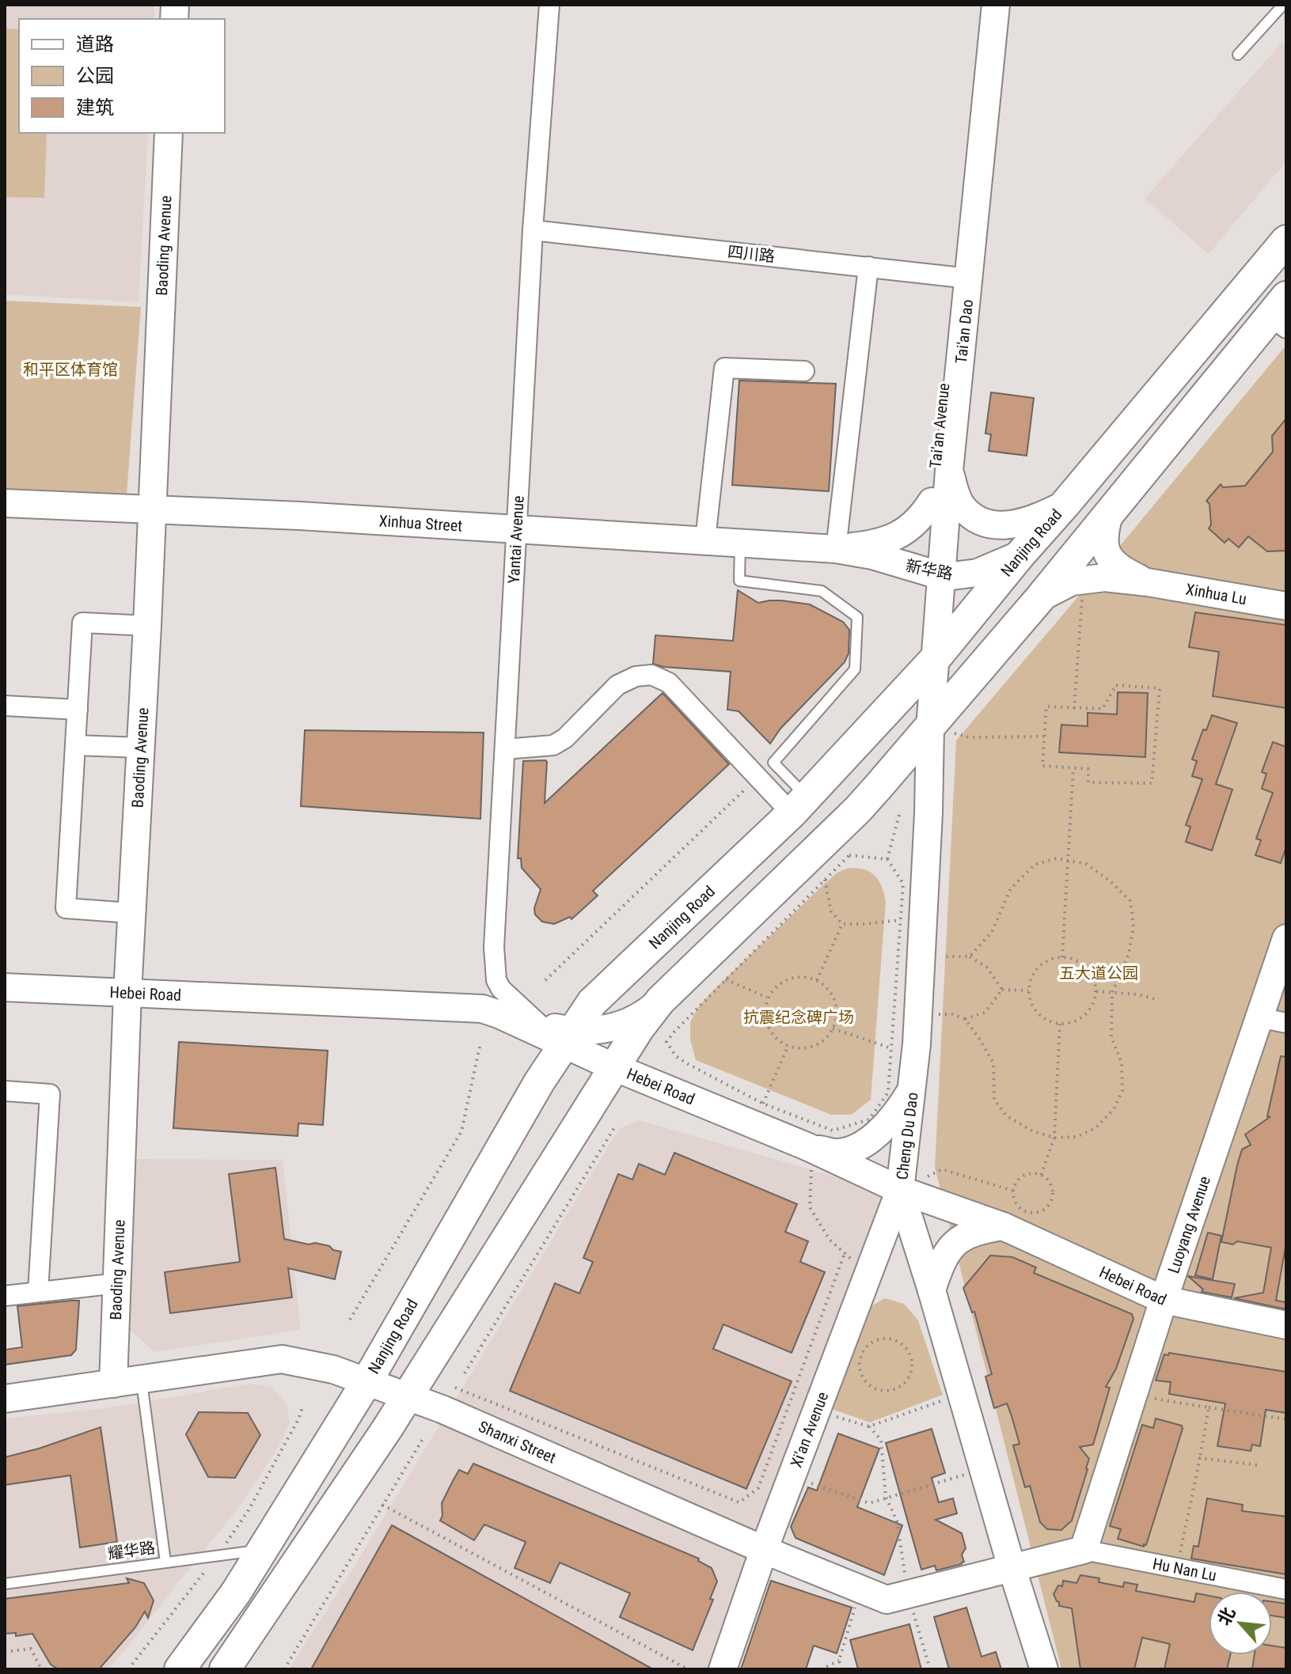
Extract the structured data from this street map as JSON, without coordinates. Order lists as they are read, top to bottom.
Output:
{
  "streets": {
    "main road": ["Nanjing Road"],
    "street": [
      "Baoding Avenue",
      "四川路",
      "Tai'an Dao",
      "Tai'an Avenue",
      "Xinhua Street",
      "Yantai Avenue",
      "新华路",
      "Xinhua Lu",
      "Hebei Road",
      "Cheng Du Dao",
      "Luoyang Avenue",
      "Xi'an Avenue",
      "Shanxi Street",
      "Hu Nan Lu"
    ],
    "lane": ["耀华路"]
  },
  "crossings": [
    ["Baoding Avenue", "Xinhua Street"],
    ["Baoding Avenue", "Hebei Road"],
    ["Baoding Avenue", "Shanxi Street"],
    ["四川路", "Tai'an Dao"],
    ["四川路", "Tai'an Avenue"],
    ["四川路", "Yantai Avenue"],
    ["Tai'an Dao", "Tai'an Avenue"],
    ["Tai'an Dao", "Nanjing Road"],
    ["Tai'an Dao", "新华路"],
    ["Tai'an Dao", "Cheng Du Dao"],
    ["Tai'an Avenue", "新华路"],
    ["Xinhua Street", "Yantai Avenue"],
    ["Xinhua Street", "新华路"],
    ["Yantai Avenue", "Hebei Road"],
    ["Nanjing Road", "新华路"],
    ["Nanjing Road", "Hebei Road"],
    ["Nanjing Road", "Cheng Du Dao"],
    ["Nanjing Road", "Shanxi Street"],
    ["Nanjing Road", "耀华路"],
    ["Hebei Road", "Cheng Du Dao"],
    ["Hebei Road", "Luoyang Avenue"],
    ["Hebei Road", "Xi'an Avenue"],
    ["Cheng Du Dao", "Xi'an Avenue"],
    ["Cheng Du Dao", "Shanxi Street"],
    ["Luoyang Avenue", "Shanxi Street"],
    ["Luoyang Avenue", "Hu Nan Lu"],
    ["Xi'an Avenue", "Shanxi Street"],
    ["Shanxi Street", "Hu Nan Lu"]
  ],
  "parks": ["和平区体育馆", "五大道公园", "抗震纪念碑广场"],
  "legend": ["道路", "公园", "建筑"],
  "north": "top left"
}
